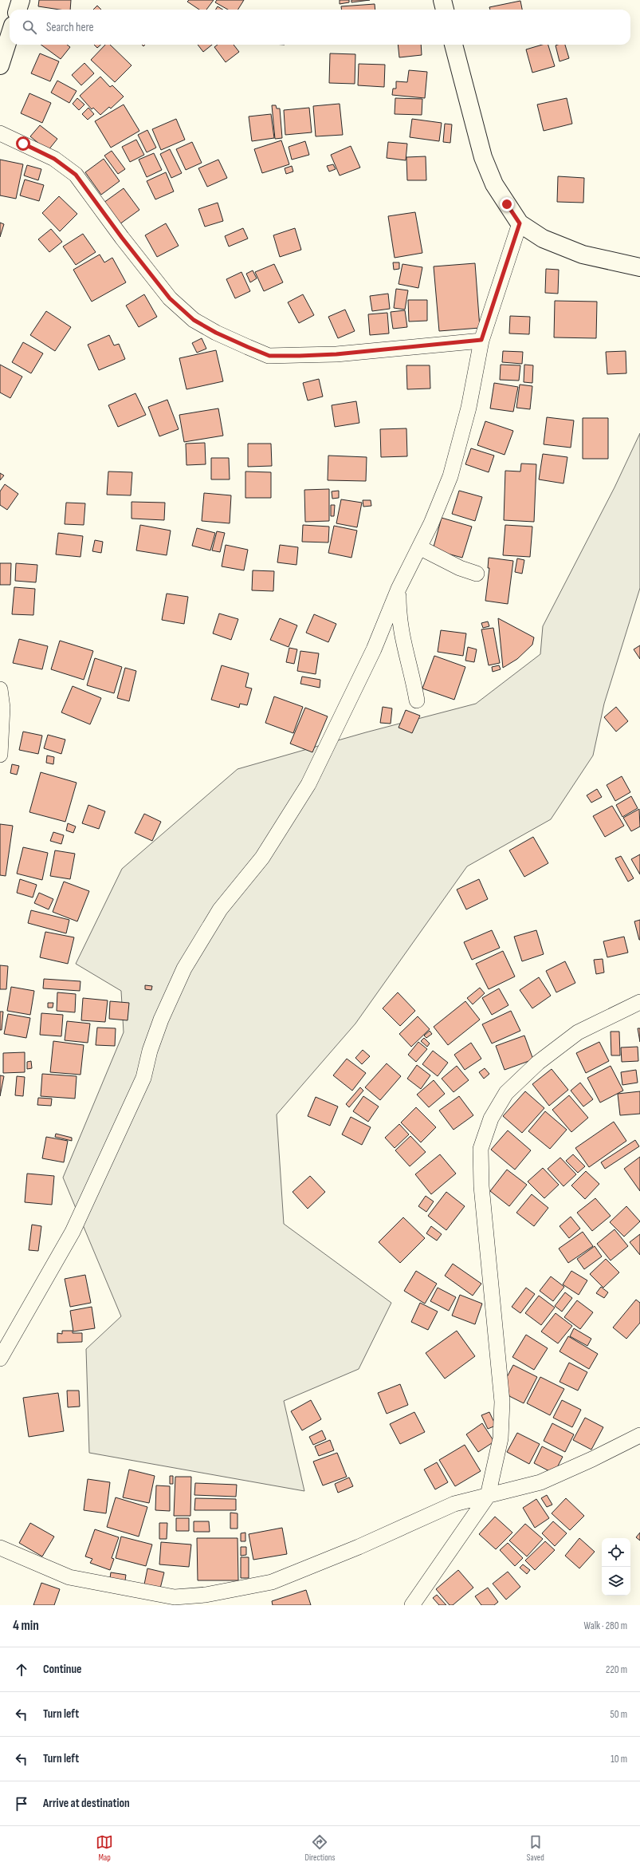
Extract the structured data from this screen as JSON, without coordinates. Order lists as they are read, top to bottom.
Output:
{
  "page": {
    "search": "Search here",
    "heading": ["4 min", "Walk · 280 m"],
    "list": [
      ["Continue", "220 m"],
      ["Turn left", "50 m"],
      ["Turn left", "10 m"],
      "Arrive at destination"
    ],
    "nav": ["Map", "Directions", "Saved"]
  }
}
